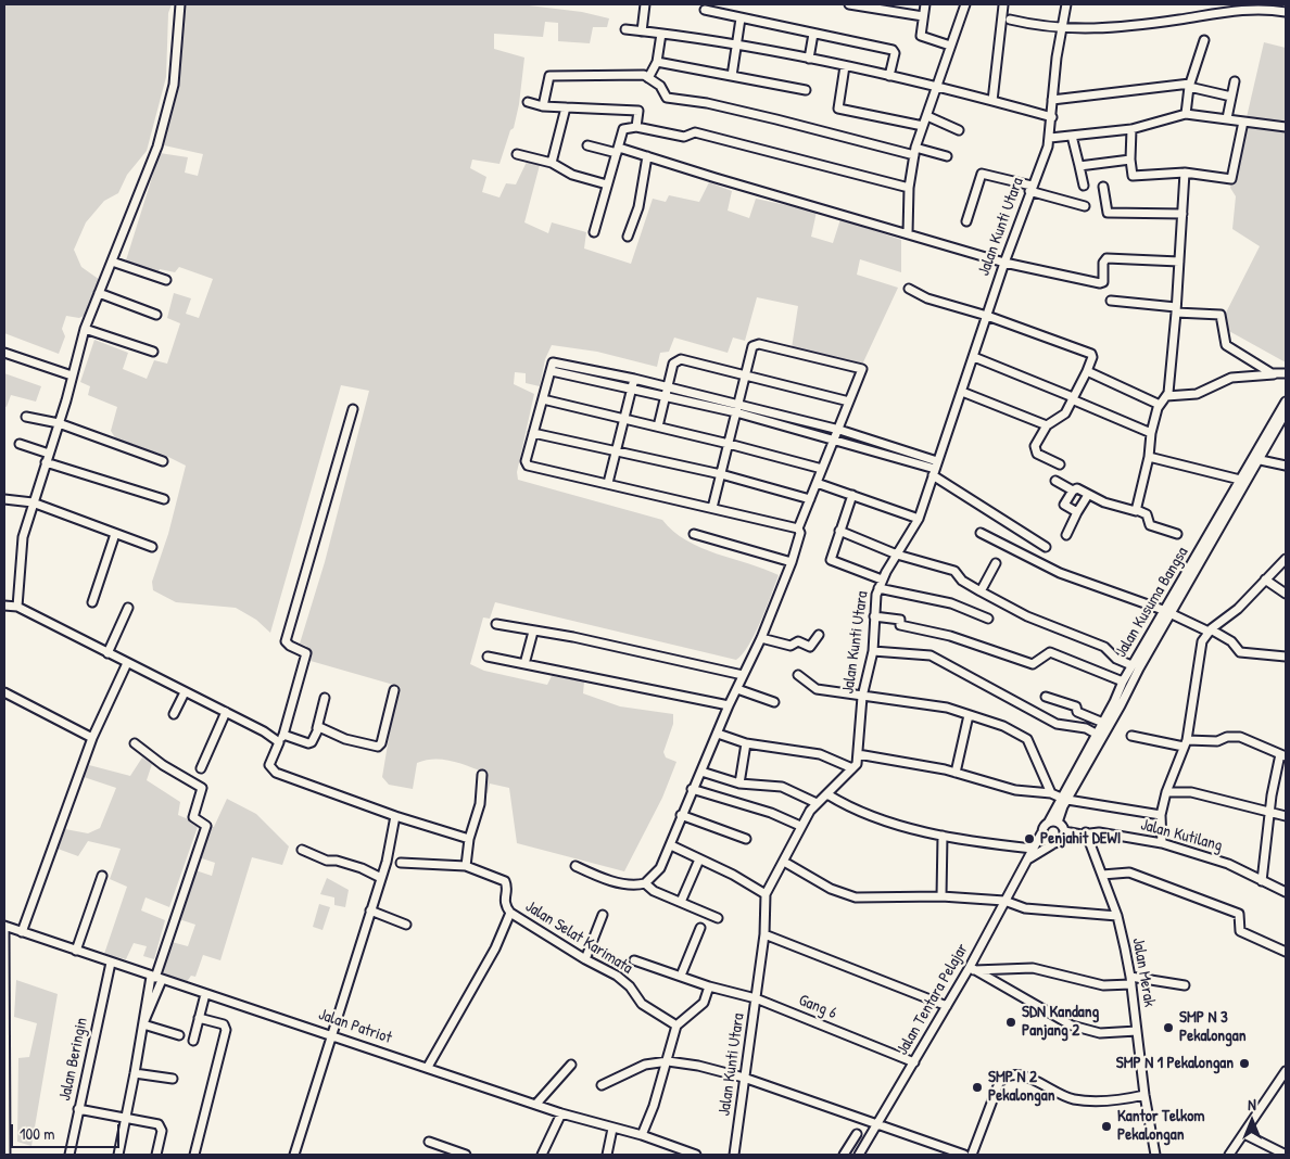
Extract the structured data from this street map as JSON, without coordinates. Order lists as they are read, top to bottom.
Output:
{
  "streets": {
    "street": [
      "Jalan Kunti Utara",
      "Jalan Kusuma Bangsa",
      "Jalan Kutilang",
      "Jalan Selat Karimata",
      "Jalan Merak",
      "Jalan Tentara Pelajar",
      "Gang 6",
      "Jalan Patriot",
      "Jalan Beringin"
    ]
  },
  "crossings": [
    ["Jalan Kunti Utara", "Gang 6"],
    ["Jalan Kusuma Bangsa", "Jalan Kutilang"],
    ["Jalan Kusuma Bangsa", "Jalan Tentara Pelajar"],
    ["Jalan Kutilang", "Jalan Merak"],
    ["Jalan Kutilang", "Jalan Tentara Pelajar"],
    ["Jalan Merak", "Jalan Tentara Pelajar"],
    ["Jalan Tentara Pelajar", "Gang 6"],
    ["Jalan Patriot", "Jalan Beringin"]
  ],
  "places": [
    "Penjahit DEWI",
    "SDN Kandang Panjang 2",
    "SMP N 3 Pekalongan",
    "SMP N 1 Pekalongan",
    "SMP N 2 Pekalongan",
    "Kantor Telkom Pekalongan"
  ],
  "scale_bar": "100 m",
  "north": "top"
}
